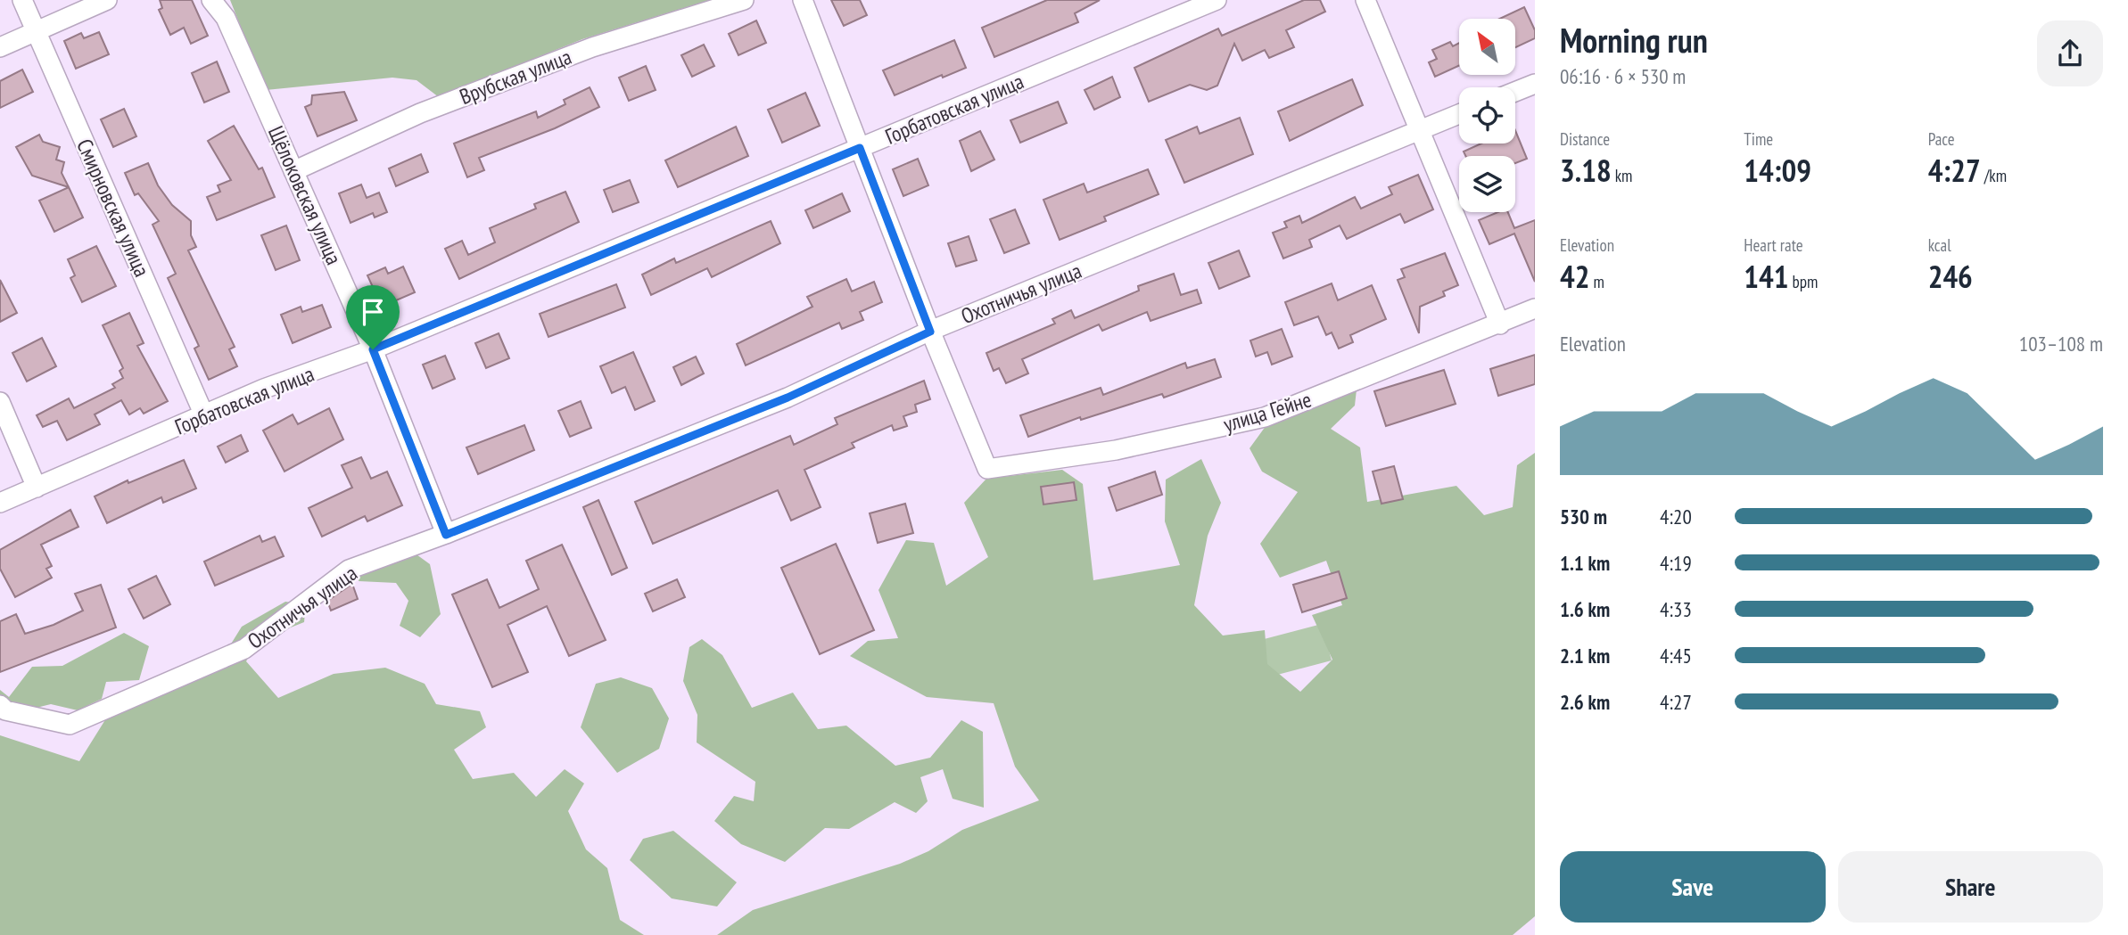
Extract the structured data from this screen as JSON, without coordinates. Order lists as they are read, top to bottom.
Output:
{
  "streets": {
    "street": [
      "Врубская улица",
      "Горбатовская улица",
      "Щёлоковская улица",
      "Смирновская улица",
      "Охотничья улица",
      "улица Гейне"
    ]
  },
  "crossings": [
    ["Врубская улица", "Щёлоковская улица"],
    ["Горбатовская улица", "Щёлоковская улица"],
    ["Горбатовская улица", "Смирновская улица"],
    ["Щёлоковская улица", "Охотничья улица"],
    ["Охотничья улица", "улица Гейне"]
  ],
  "north": "top left",
  "page": {
    "heading": ["Morning run", "06:16 · 6 × 530 m"],
    "stats": [
      ["Distance", "3.18 km"],
      ["Time", "14:09"],
      ["Pace", "4:27 /km"],
      ["Elevation", "42 m"],
      ["Heart rate", "141 bpm"],
      ["kcal", "246"]
    ],
    "chart": ["Elevation", "103–108 m"],
    "list": [
      {
        "name": "530 m",
        "note": "4:20"
      },
      {
        "name": "1.1 km",
        "note": "4:19"
      },
      {
        "name": "1.6 km",
        "note": "4:33"
      },
      {
        "name": "2.1 km",
        "note": "4:45"
      },
      {
        "name": "2.6 km",
        "note": "4:27"
      }
    ],
    "buttons": ["Save", "Share"]
  }
}
